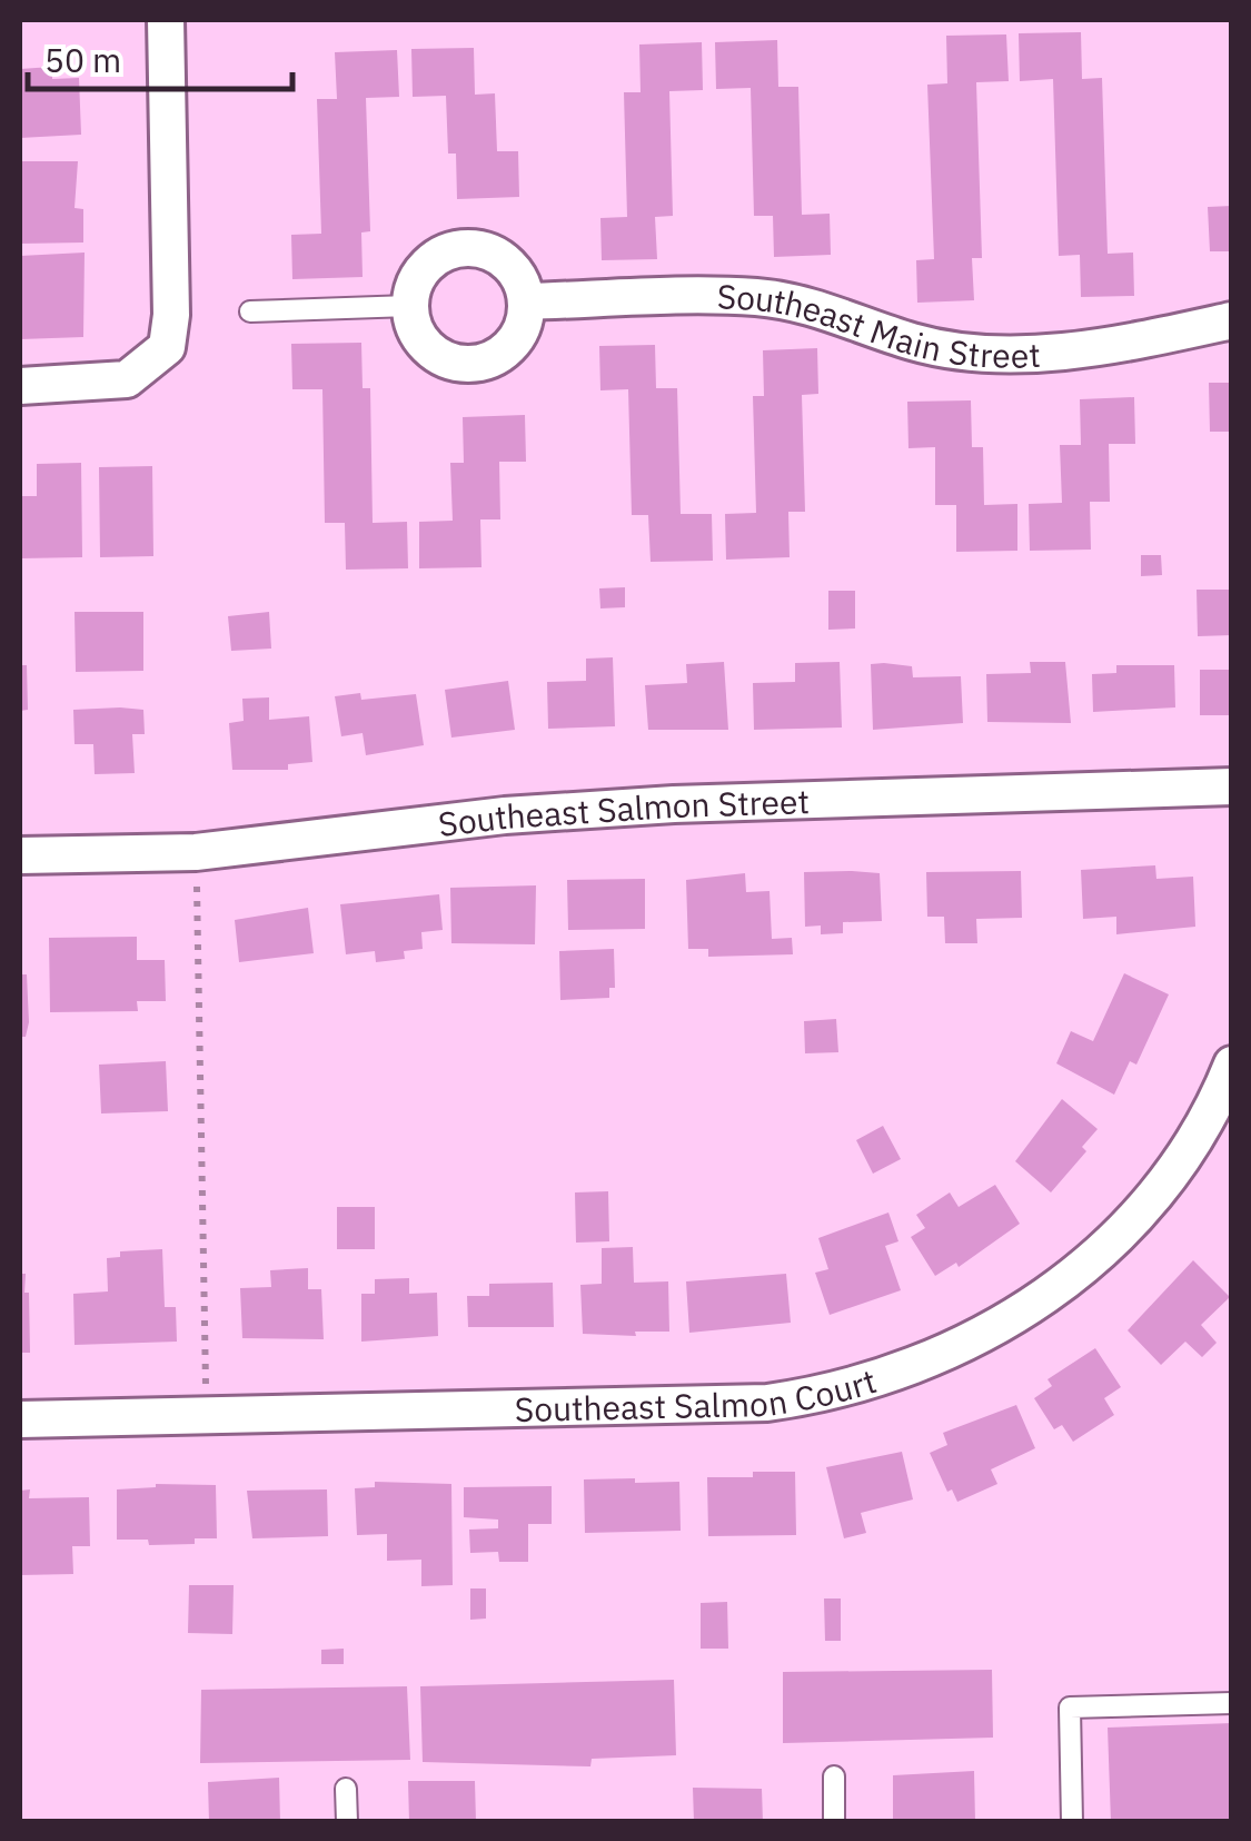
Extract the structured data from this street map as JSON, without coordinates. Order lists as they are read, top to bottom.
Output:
{
  "streets": {
    "street": ["Southeast Main Street", "Southeast Salmon Street", "Southeast Salmon Court"]
  },
  "scale_bar": "50 m"
}
